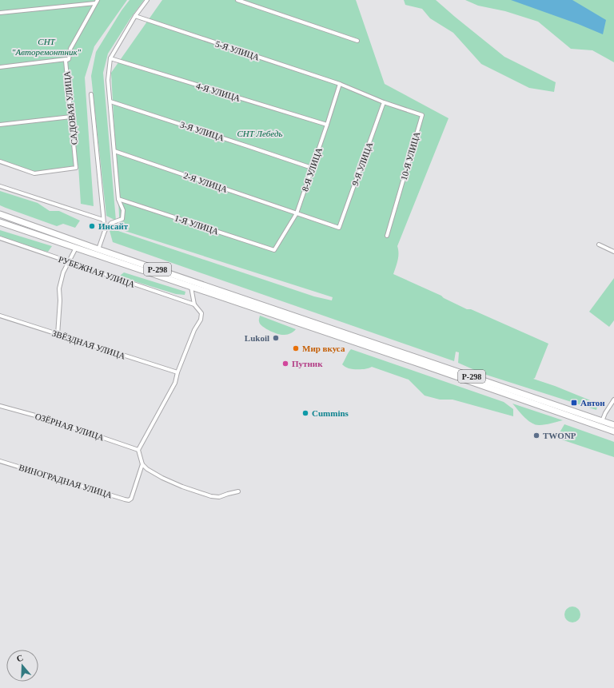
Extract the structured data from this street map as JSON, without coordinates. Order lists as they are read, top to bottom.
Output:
{
  "streets": {
    "highway": ["Р-298"],
    "street": [
      "5-Я УЛИЦА",
      "4-Я УЛИЦА",
      "САДОВАЯ УЛИЦА",
      "3-Я УЛИЦА",
      "10-Я УЛИЦА",
      "9-Я УЛИЦА",
      "8-Я УЛИЦА",
      "2-Я УЛИЦА",
      "1-Я УЛИЦА",
      "РУБЕЖНАЯ УЛИЦА",
      "ЗВЁЗДНАЯ УЛИЦА",
      "ОЗЁРНАЯ УЛИЦА",
      "ВИНОГРАДНАЯ УЛИЦА"
    ]
  },
  "crossings": [
    ["5-Я УЛИЦА", "8-Я УЛИЦА"],
    ["4-Я УЛИЦА", "8-Я УЛИЦА"],
    ["3-Я УЛИЦА", "8-Я УЛИЦА"],
    ["10-Я УЛИЦА", "9-Я УЛИЦА"],
    ["9-Я УЛИЦА", "8-Я УЛИЦА"],
    ["9-Я УЛИЦА", "2-Я УЛИЦА"],
    ["8-Я УЛИЦА", "2-Я УЛИЦА"],
    ["8-Я УЛИЦА", "1-Я УЛИЦА"]
  ],
  "parks": ["СНТ \"Авторемонтник\"", "СНТ Лебедь"],
  "places": {
    "other": [
      "Инсайт",
      "Lukoil",
      "Мир вкуса",
      "Путник",
      "Cummins",
      "TWONP"
    ],
    "transit": ["Автон"]
  },
  "north": "top"
}
